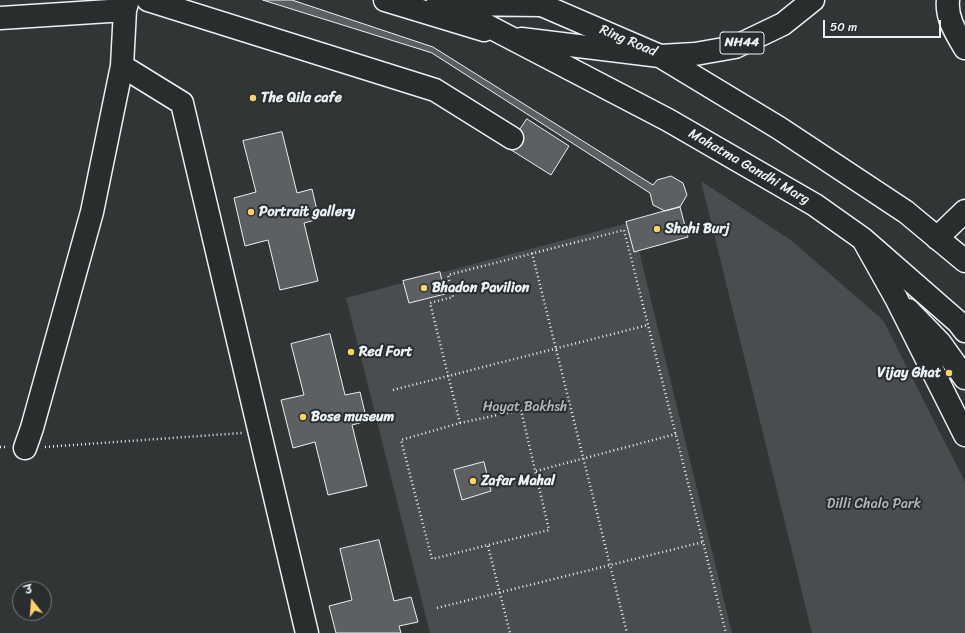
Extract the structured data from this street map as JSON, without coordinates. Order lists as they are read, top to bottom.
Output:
{
  "streets": {
    "main road": ["Ring Road", "NH44", "Mahatma Gandhi Marg"]
  },
  "parks": ["Hayat Bakhsh", "Dilli Chalo Park"],
  "places": [
    "The Qila cafe",
    "Portrait gallery",
    "Shahi Burj",
    "Bhadon Pavilion",
    "Red Fort",
    "Vijay Ghat",
    "Bose museum",
    "Zafar Mahal"
  ],
  "scale_bar": "50 m",
  "north": "top"
}
